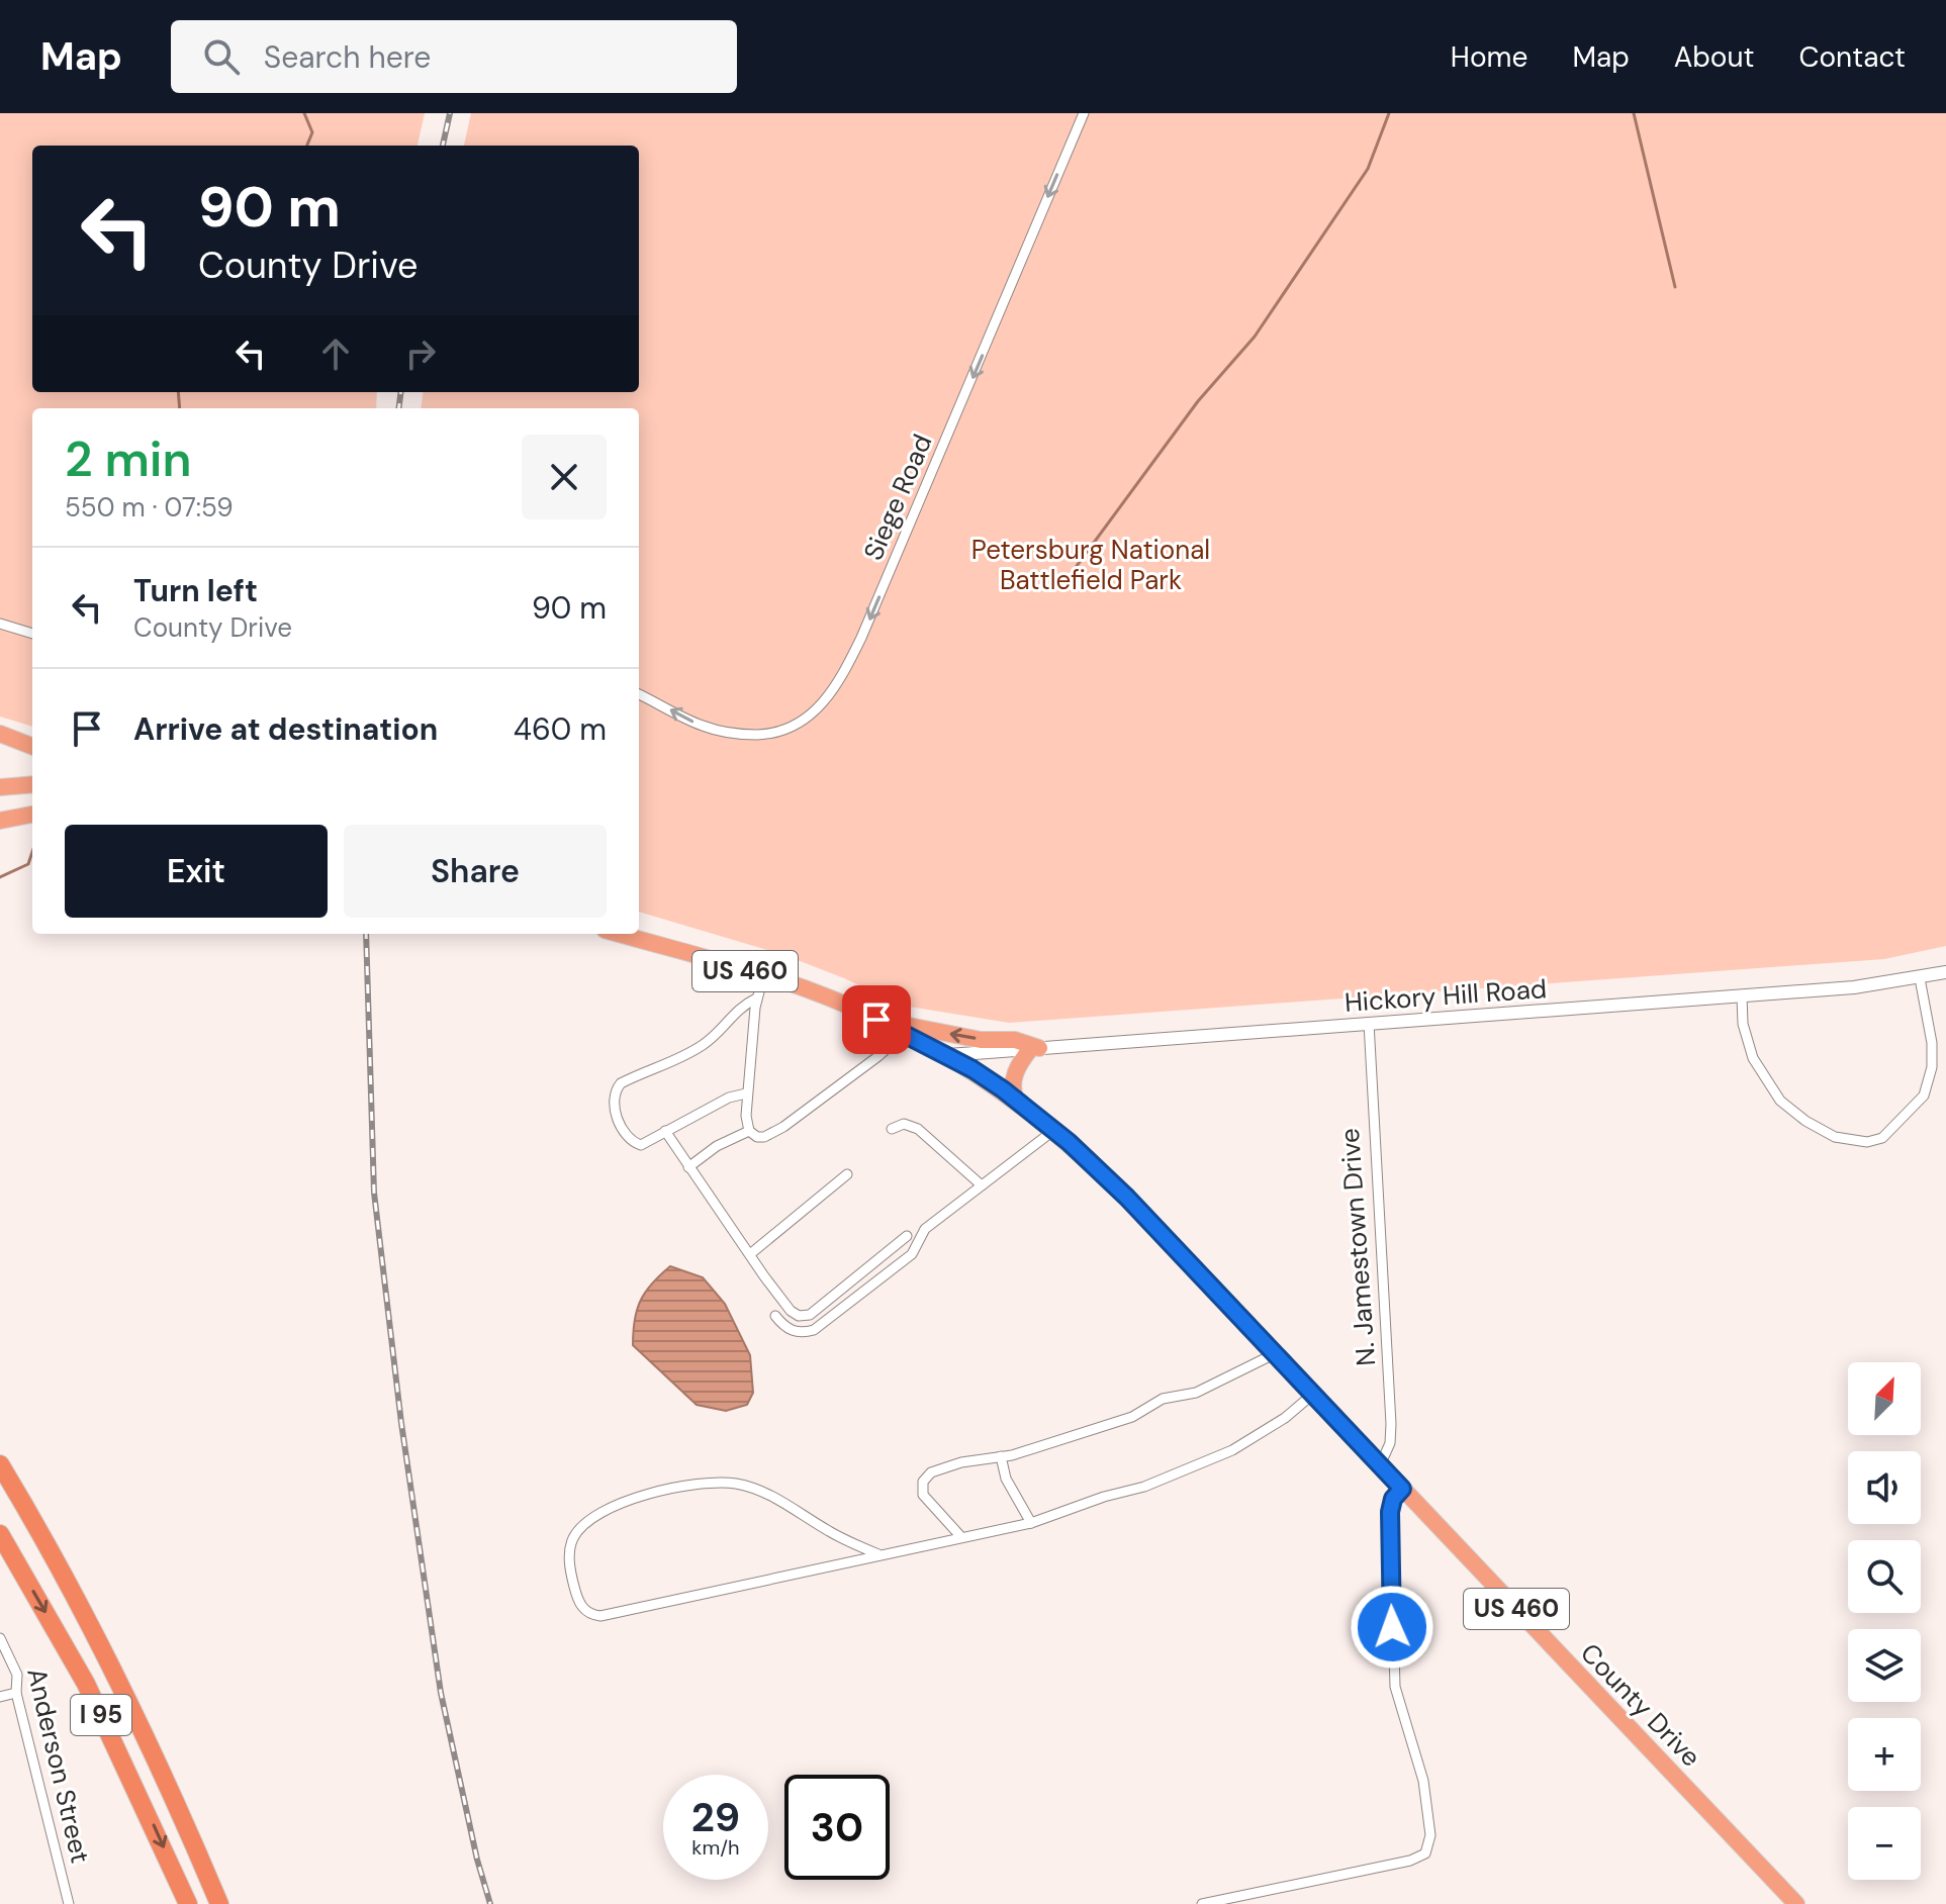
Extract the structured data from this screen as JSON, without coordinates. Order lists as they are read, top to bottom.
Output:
{
  "streets": {
    "highway": ["US 460", "County Drive", "I 95"],
    "street": [
      "Siege Road",
      "Hickory Hill Road",
      "N. Jamestown Drive",
      "Anderson Street"
    ]
  },
  "crossings": [
    ["Hickory Hill Road", "N. Jamestown Drive"],
    ["Hickory Hill Road", "County Drive"],
    ["N. Jamestown Drive", "County Drive"]
  ],
  "one_way": ["Siege Road"],
  "parks": ["Petersburg National Battlefield Park"],
  "north": "top right",
  "page": {
    "header": "Map",
    "search": "Search here",
    "nav": [
      "Home",
      "Map",
      "About",
      "Contact"
    ],
    "turn": ["90 m", "County Drive"],
    "heading": ["2 min", "550 m · 07:59"],
    "list": [
      {
        "name": "Turn left",
        "note": "County Drive",
        "value": "90 m"
      },
      {
        "name": "Arrive at destination",
        "value": "460 m"
      }
    ],
    "buttons": ["Exit", "Share"],
    "map_buttons": ["+", "−"],
    "speed": "29 km/h",
    "limit": "30"
  }
}
